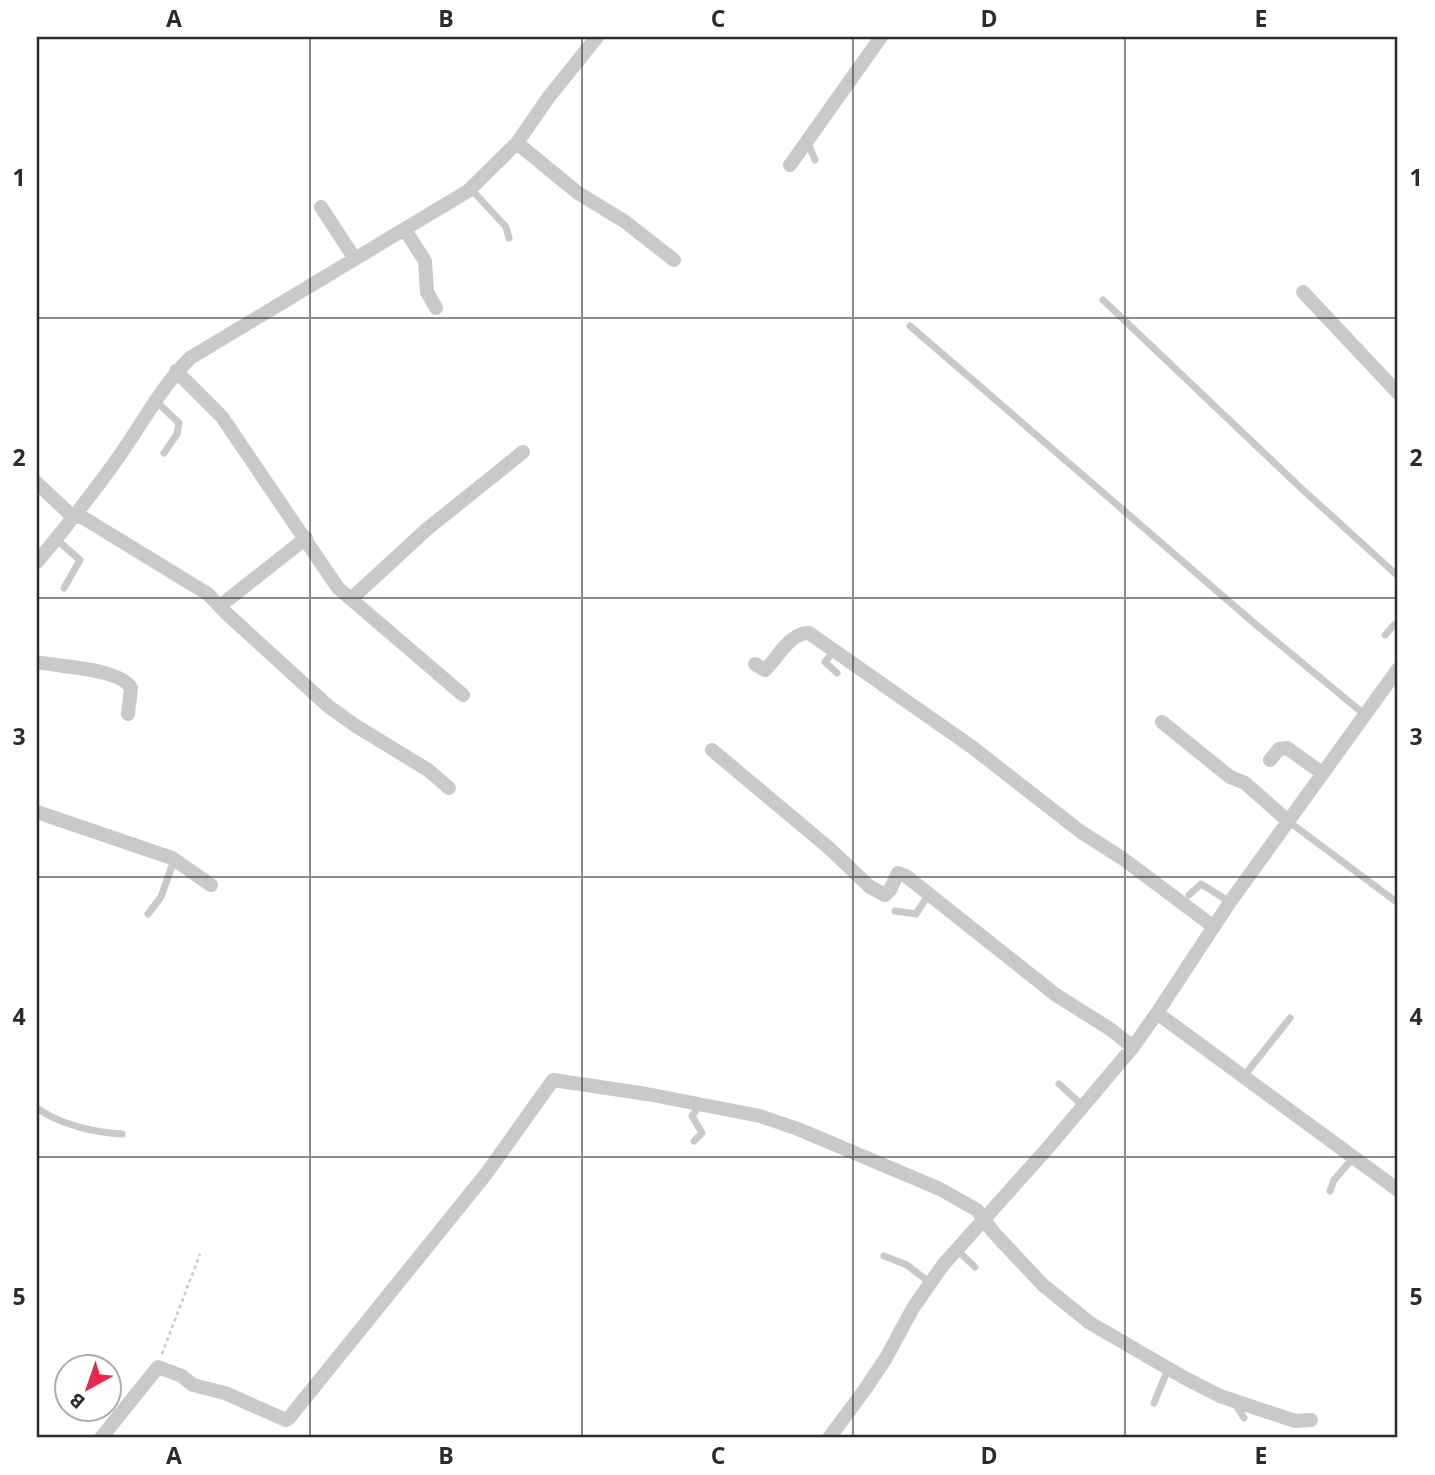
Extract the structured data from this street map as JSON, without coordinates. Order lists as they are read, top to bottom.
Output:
{
  "north": "bottom left",
  "grid": {
    "columns": [
      "A",
      "B",
      "C",
      "D",
      "E"
    ],
    "rows": [
      "1",
      "2",
      "3",
      "4",
      "5"
    ]
  }
}
